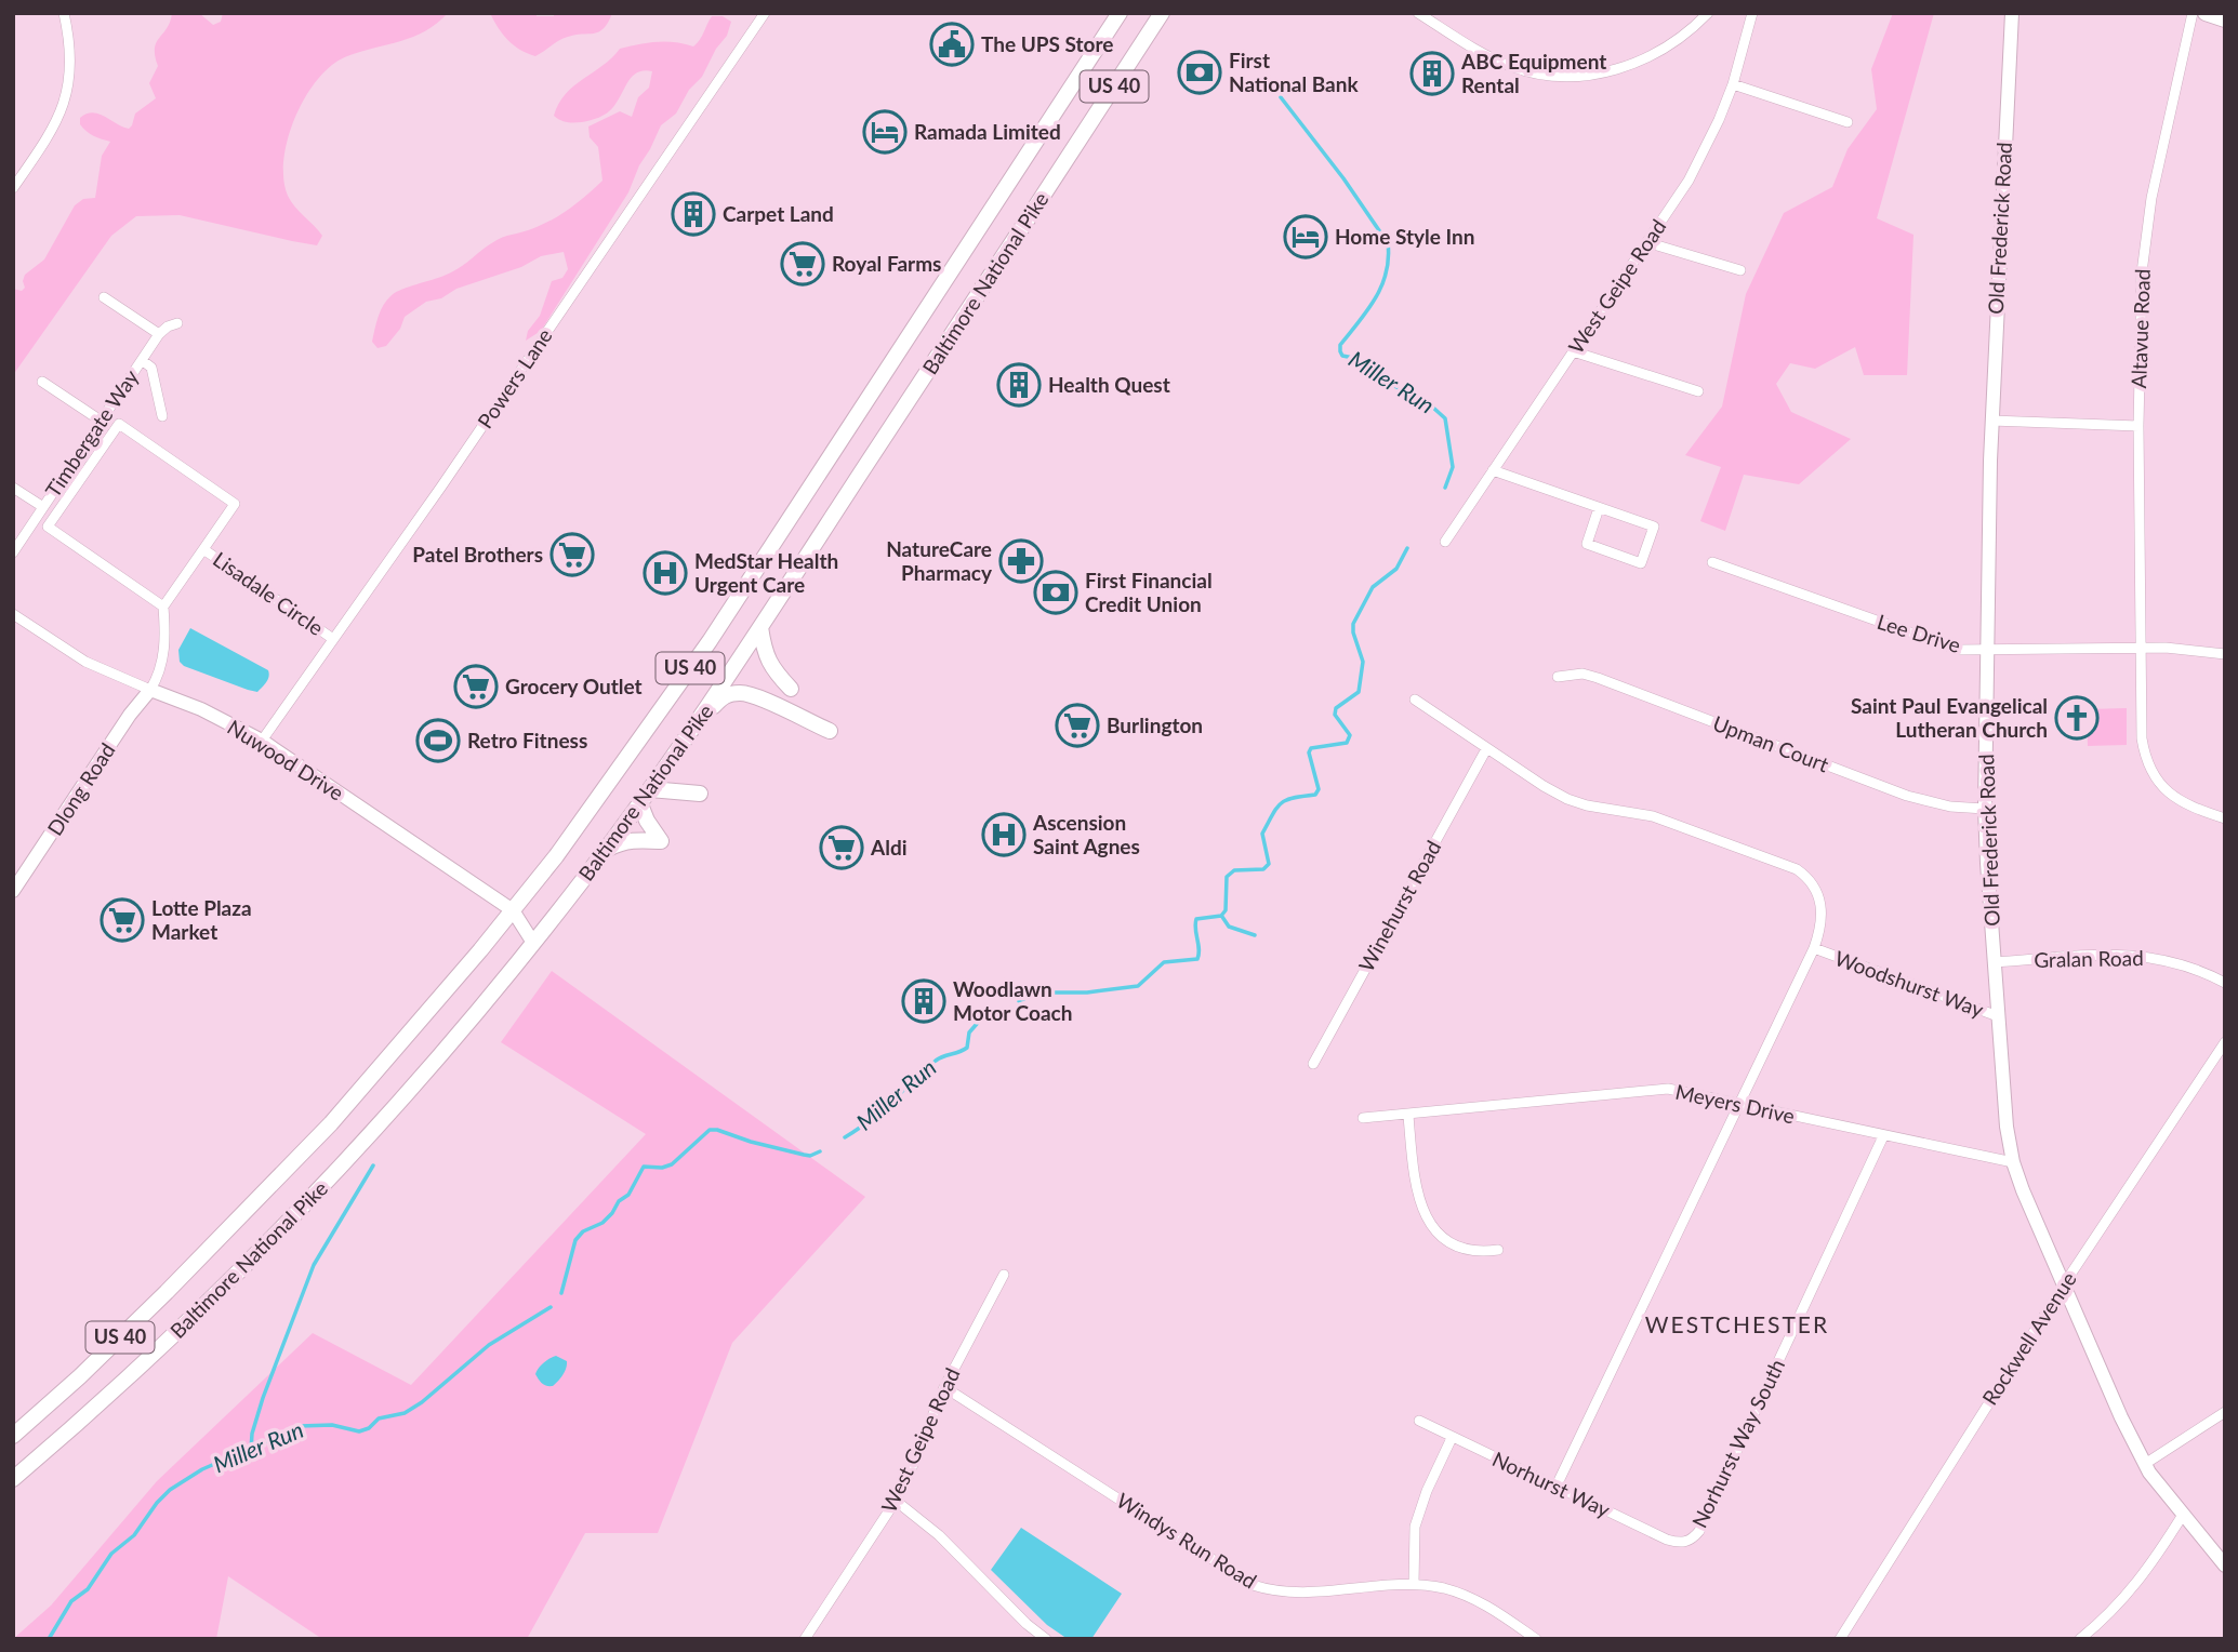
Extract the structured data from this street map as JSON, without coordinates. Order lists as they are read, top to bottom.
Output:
{
  "streets": {
    "main road": ["US 40", "Baltimore National Pike"],
    "street": [
      "Old Frederick Road",
      "West Geipe Road",
      "Altavue Road",
      "Powers Lane",
      "Timbergate Way",
      "Lisadale Circle",
      "Lee Drive",
      "Upman Court",
      "Nuwood Drive",
      "Dlong Road",
      "Winehurst Road",
      "Gralan Road",
      "Woodshurst Way",
      "Meyers Drive",
      "Rockwell Avenue",
      "Norhurst Way South",
      "Norhurst Way",
      "Windys Run Road"
    ]
  },
  "crossings": [
    ["Old Frederick Road", "Lee Drive"],
    ["Old Frederick Road", "Upman Court"],
    ["Old Frederick Road", "Gralan Road"],
    ["Old Frederick Road", "Woodshurst Way"],
    ["Old Frederick Road", "Meyers Drive"],
    ["Old Frederick Road", "Rockwell Avenue"],
    ["Baltimore National Pike", "Nuwood Drive"],
    ["West Geipe Road", "Windys Run Road"],
    ["Altavue Road", "Lee Drive"],
    ["Powers Lane", "Lisadale Circle"],
    ["Powers Lane", "Nuwood Drive"],
    ["Nuwood Drive", "Dlong Road"],
    ["Woodshurst Way", "Meyers Drive"],
    ["Woodshurst Way", "Norhurst Way"],
    ["Meyers Drive", "Norhurst Way South"],
    ["Norhurst Way South", "Norhurst Way"]
  ],
  "districts": ["WESTCHESTER"],
  "water": ["Miller Run"],
  "places": {
    "public building": ["The UPS Store"],
    "bank": ["First National Bank", "First Financial Credit Union"],
    "building": [
      "ABC Equipment Rental",
      "Carpet Land",
      "Health Quest",
      "Woodlawn Motor Coach"
    ],
    "hotel": ["Ramada Limited", "Home Style Inn"],
    "supermarket": [
      "Royal Farms",
      "Patel Brothers",
      "Grocery Outlet",
      "Burlington",
      "Aldi",
      "Lotte Plaza Market"
    ],
    "pharmacy": ["NatureCare Pharmacy"],
    "hospital": ["MedStar Health Urgent Care", "Ascension Saint Agnes"],
    "church": ["Saint Paul Evangelical Lutheran Church"],
    "sports": ["Retro Fitness"]
  }
}
